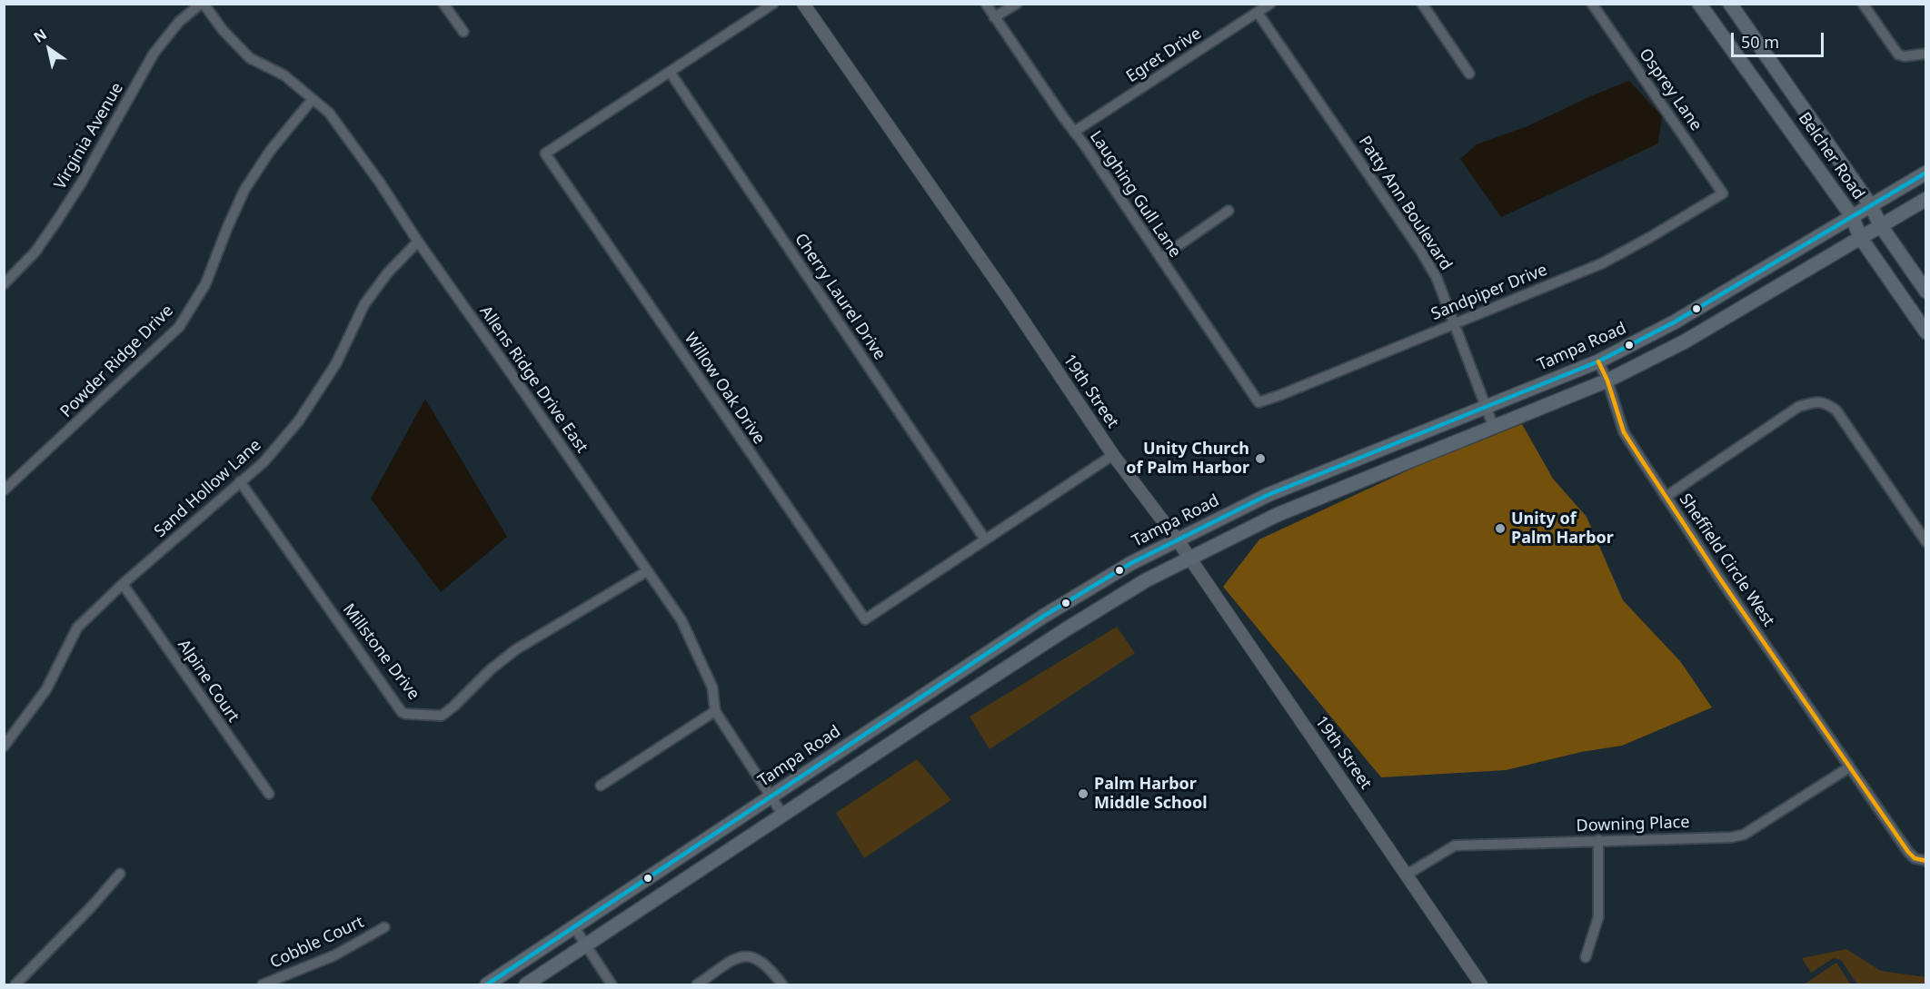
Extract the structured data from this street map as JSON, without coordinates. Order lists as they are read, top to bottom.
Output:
{
  "streets": {
    "main road": ["Belcher Road", "Tampa Road"],
    "street": [
      "Egret Drive",
      "Osprey Lane",
      "Virginia Avenue",
      "Laughing Gull Lane",
      "Patty Ann Boulevard",
      "Sandpiper Drive",
      "Cherry Laurel Drive",
      "Powder Ridge Drive",
      "Allens Ridge Drive East",
      "Willow Oak Drive",
      "19th Street",
      "Sand Hollow Lane",
      "Sheffield Circle West",
      "Millstone Drive",
      "Alpine Court",
      "Downing Place",
      "Cobble Court"
    ]
  },
  "crossings": [
    ["Egret Drive", "Laughing Gull Lane"],
    ["Egret Drive", "Patty Ann Boulevard"],
    ["Osprey Lane", "Sandpiper Drive"],
    ["Virginia Avenue", "Allens Ridge Drive East"],
    ["Belcher Road", "Tampa Road"],
    ["Laughing Gull Lane", "Sandpiper Drive"],
    ["Patty Ann Boulevard", "Sandpiper Drive"],
    ["Patty Ann Boulevard", "Tampa Road"],
    ["Cherry Laurel Drive", "Willow Oak Drive"],
    ["Tampa Road", "Allens Ridge Drive East"],
    ["Tampa Road", "19th Street"],
    ["Tampa Road", "Sheffield Circle West"],
    ["Powder Ridge Drive", "Allens Ridge Drive East"],
    ["Allens Ridge Drive East", "Sand Hollow Lane"],
    ["Allens Ridge Drive East", "Millstone Drive"],
    ["Willow Oak Drive", "19th Street"],
    ["19th Street", "Downing Place"],
    ["Sand Hollow Lane", "Millstone Drive"],
    ["Sand Hollow Lane", "Alpine Court"],
    ["Sheffield Circle West", "Downing Place"]
  ],
  "places": ["Unity Church of Palm Harbor", "Unity of Palm Harbor", "Palm Harbor Middle School"],
  "scale_bar": "50 m",
  "north": "top left"
}
